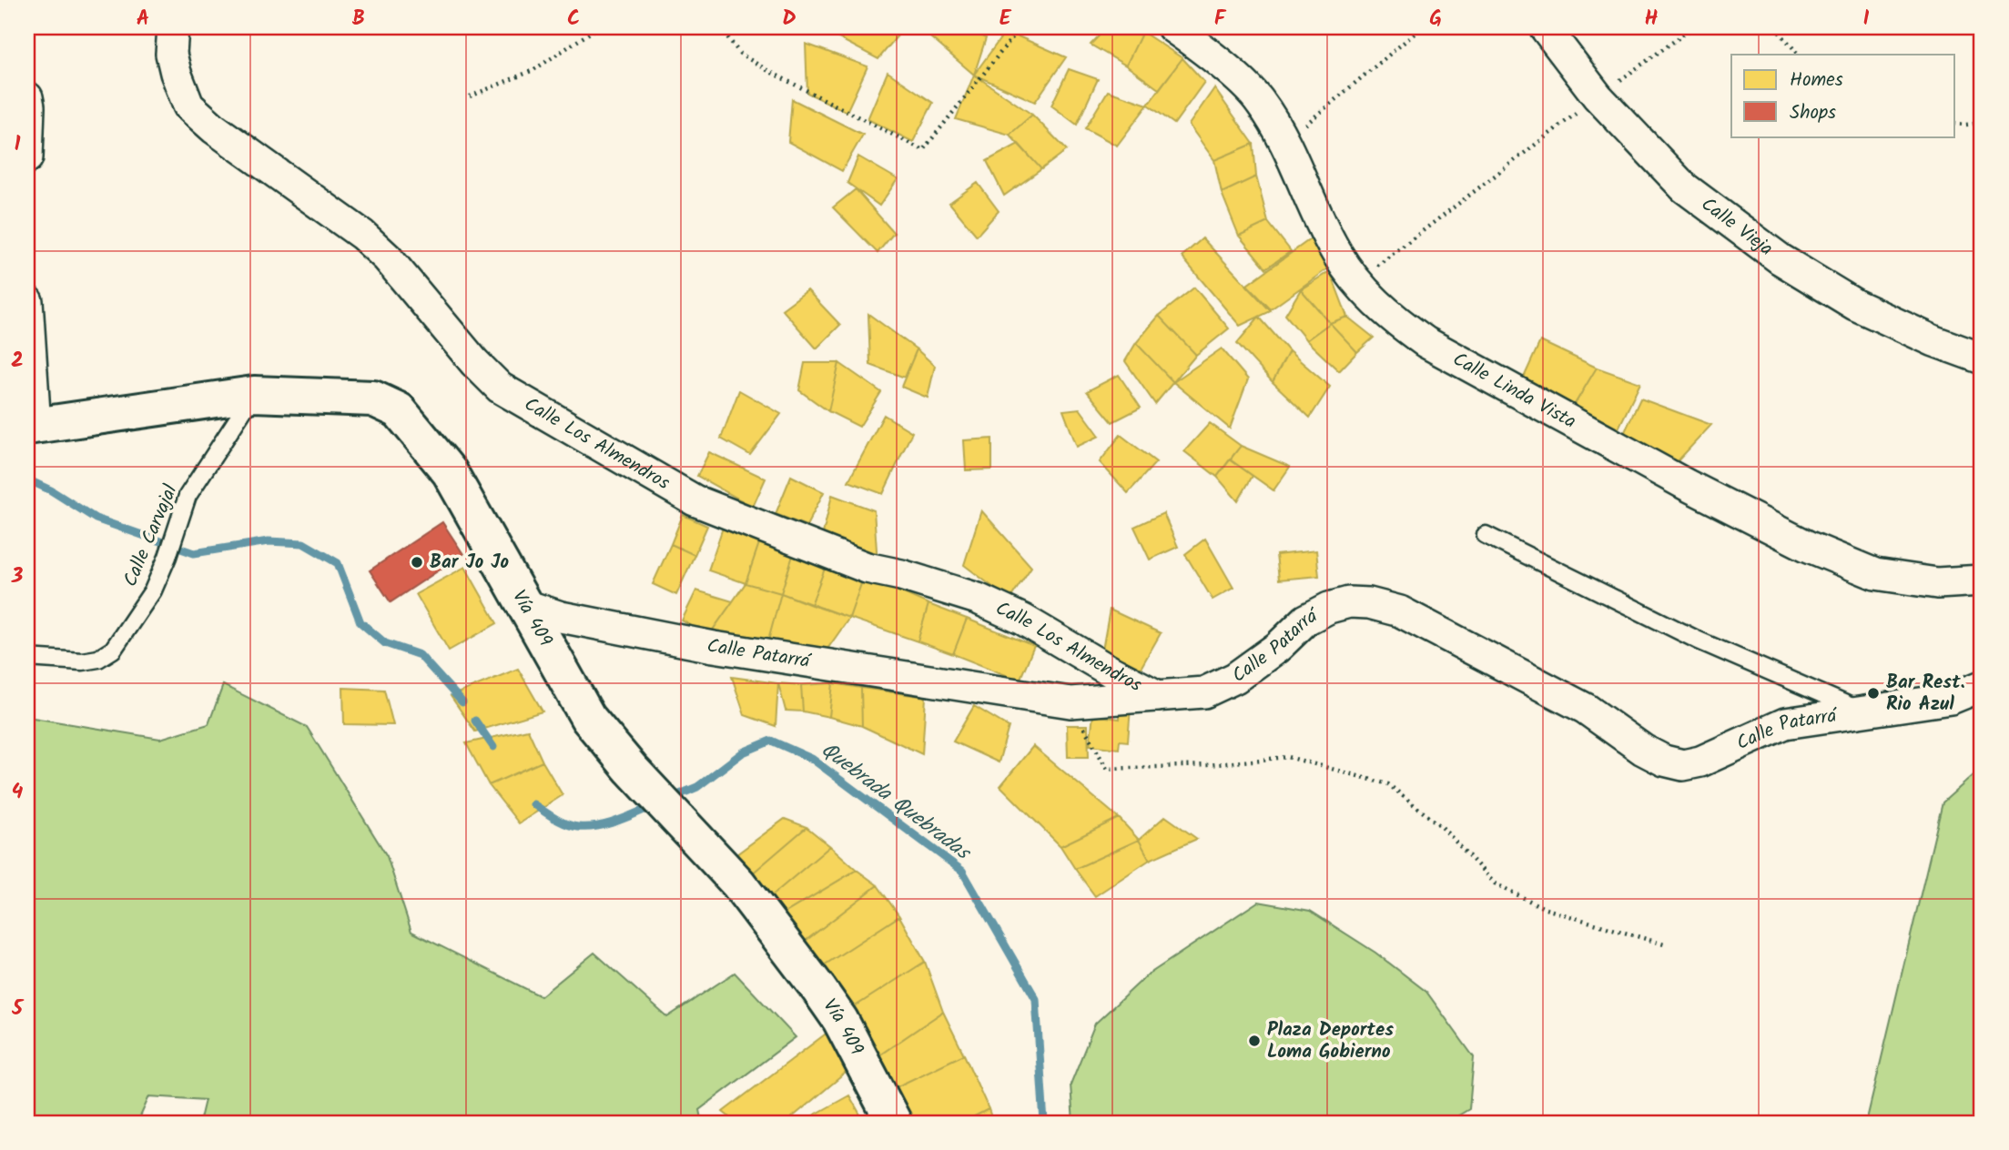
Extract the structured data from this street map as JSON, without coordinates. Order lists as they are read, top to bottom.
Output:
{
  "streets": {
    "street": [
      "Calle Vieja",
      "Calle Linda Vista",
      "Calle Los Almendros",
      "Vía 409",
      "Calle Patarrá"
    ],
    "lane": ["Calle Carvajal"]
  },
  "crossings": [
    ["Calle Los Almendros", "Calle Patarrá"],
    ["Calle Carvajal", "Vía 409"],
    ["Vía 409", "Calle Patarrá"]
  ],
  "water": ["Quebrada Quebradas"],
  "places": ["Bar Jo Jo", "Bar Rest. Rio Azul", "Plaza Deportes Loma Gobierno"],
  "legend": ["Homes", "Shops"],
  "grid": {
    "columns": [
      "A",
      "B",
      "C",
      "D",
      "E",
      "F",
      "G",
      "H",
      "I"
    ],
    "rows": [
      "1",
      "2",
      "3",
      "4",
      "5"
    ]
  }
}
